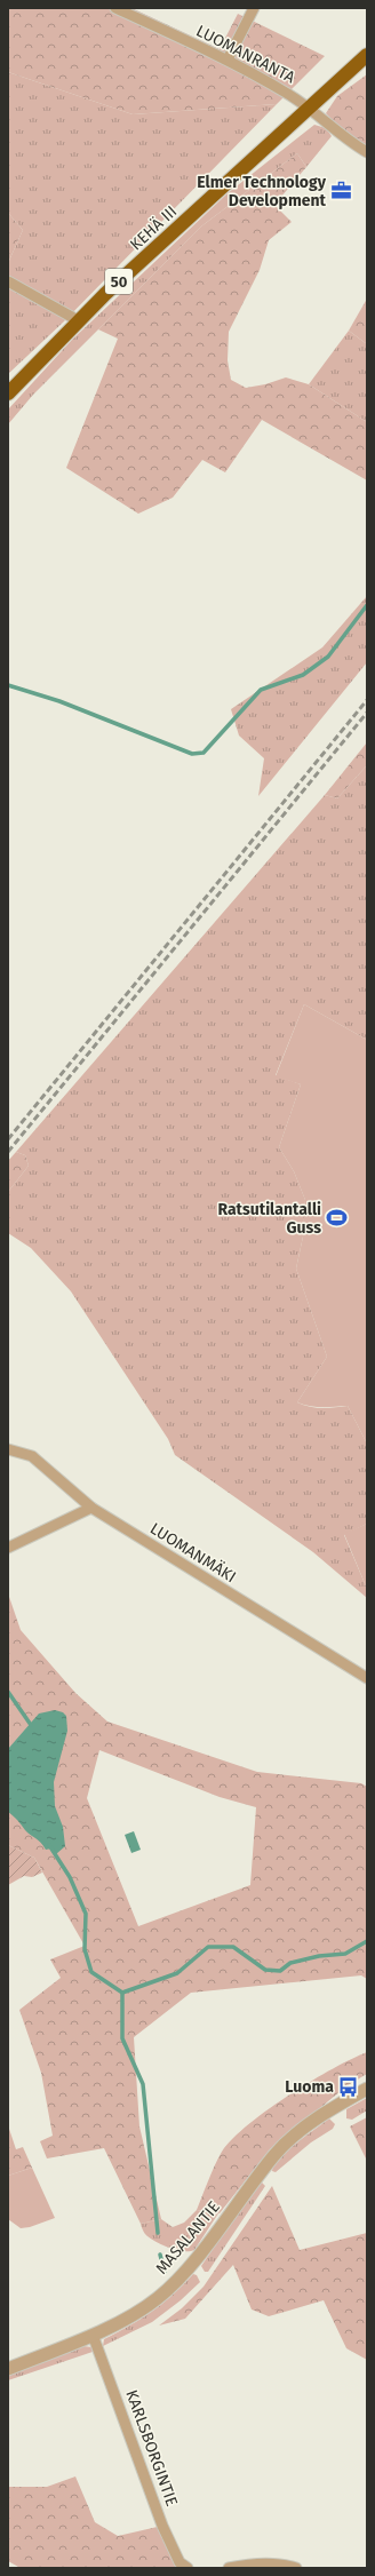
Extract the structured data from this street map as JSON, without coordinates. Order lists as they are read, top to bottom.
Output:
{
  "streets": {
    "highway": ["KEHÄ III", "50"],
    "street": [
      "LUOMANRANTA",
      "LUOMANMÄKI",
      "MASALANTIE",
      "KARLSBORGINTIE"
    ]
  },
  "crossings": [
    ["LUOMANRANTA", "KEHÄ III"],
    ["MASALANTIE", "KARLSBORGINTIE"]
  ],
  "places": {
    "office": ["Elmer Technology Development"],
    "sports": ["Ratsutilantalli Guss"],
    "bus stop": ["Luoma"]
  }
}
